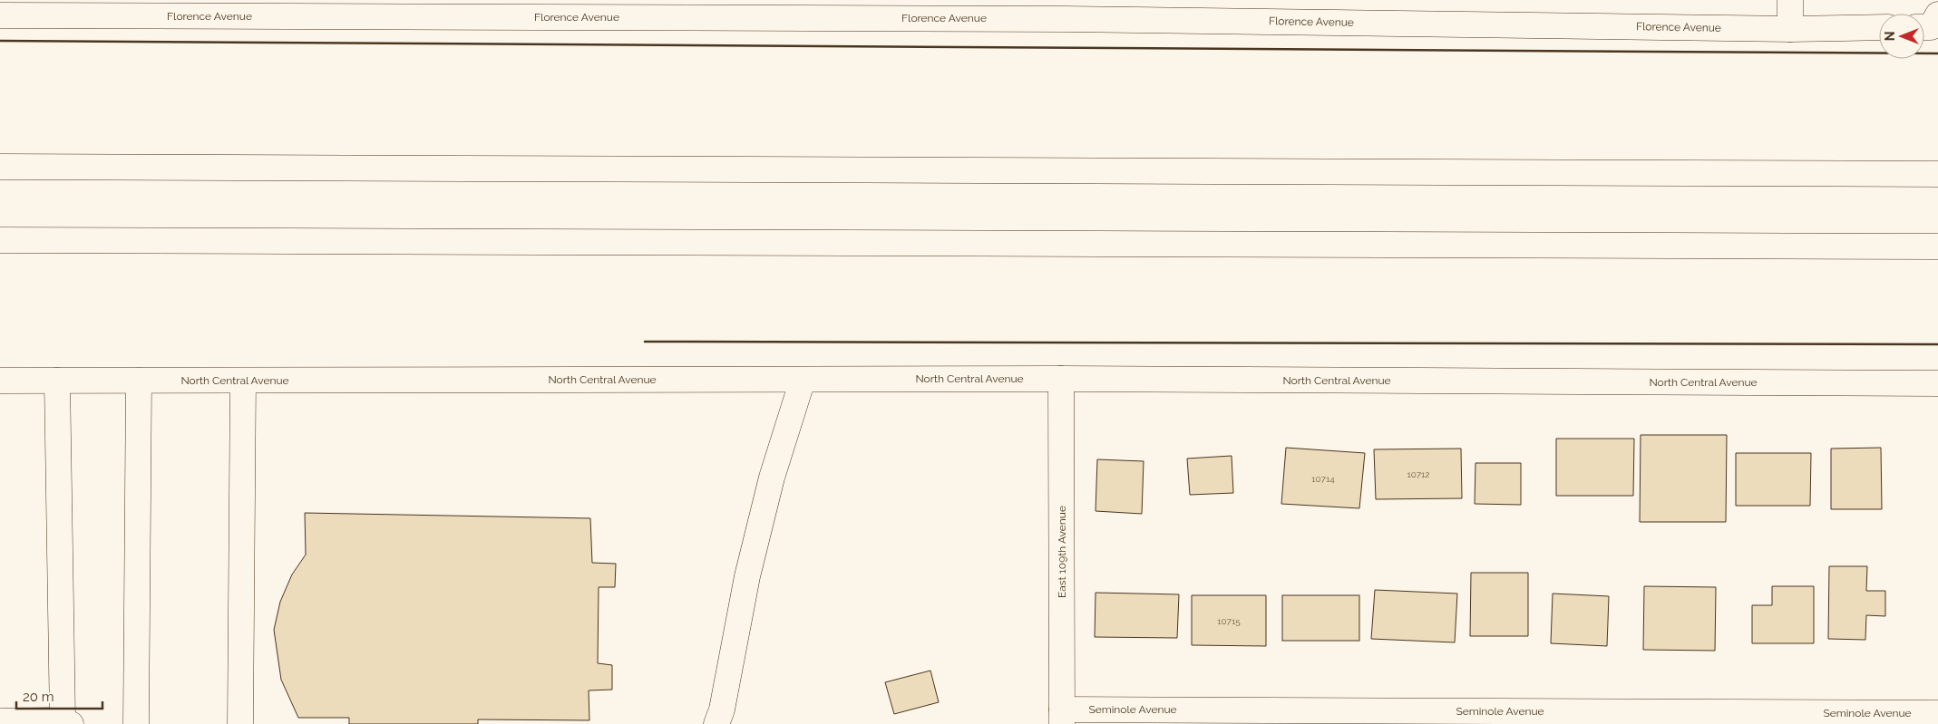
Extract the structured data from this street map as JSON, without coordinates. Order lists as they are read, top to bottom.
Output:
{
  "streets": {
    "main road": [
      "Florence Avenue",
      "North Central Avenue",
      "East 109th Avenue",
      "Seminole Avenue"
    ]
  },
  "crossings": [
    ["North Central Avenue", "East 109th Avenue"],
    ["East 109th Avenue", "Seminole Avenue"]
  ],
  "house_numbers": ["10712", "10714", "10715"],
  "scale_bar": "20 m",
  "north": "left"
}
